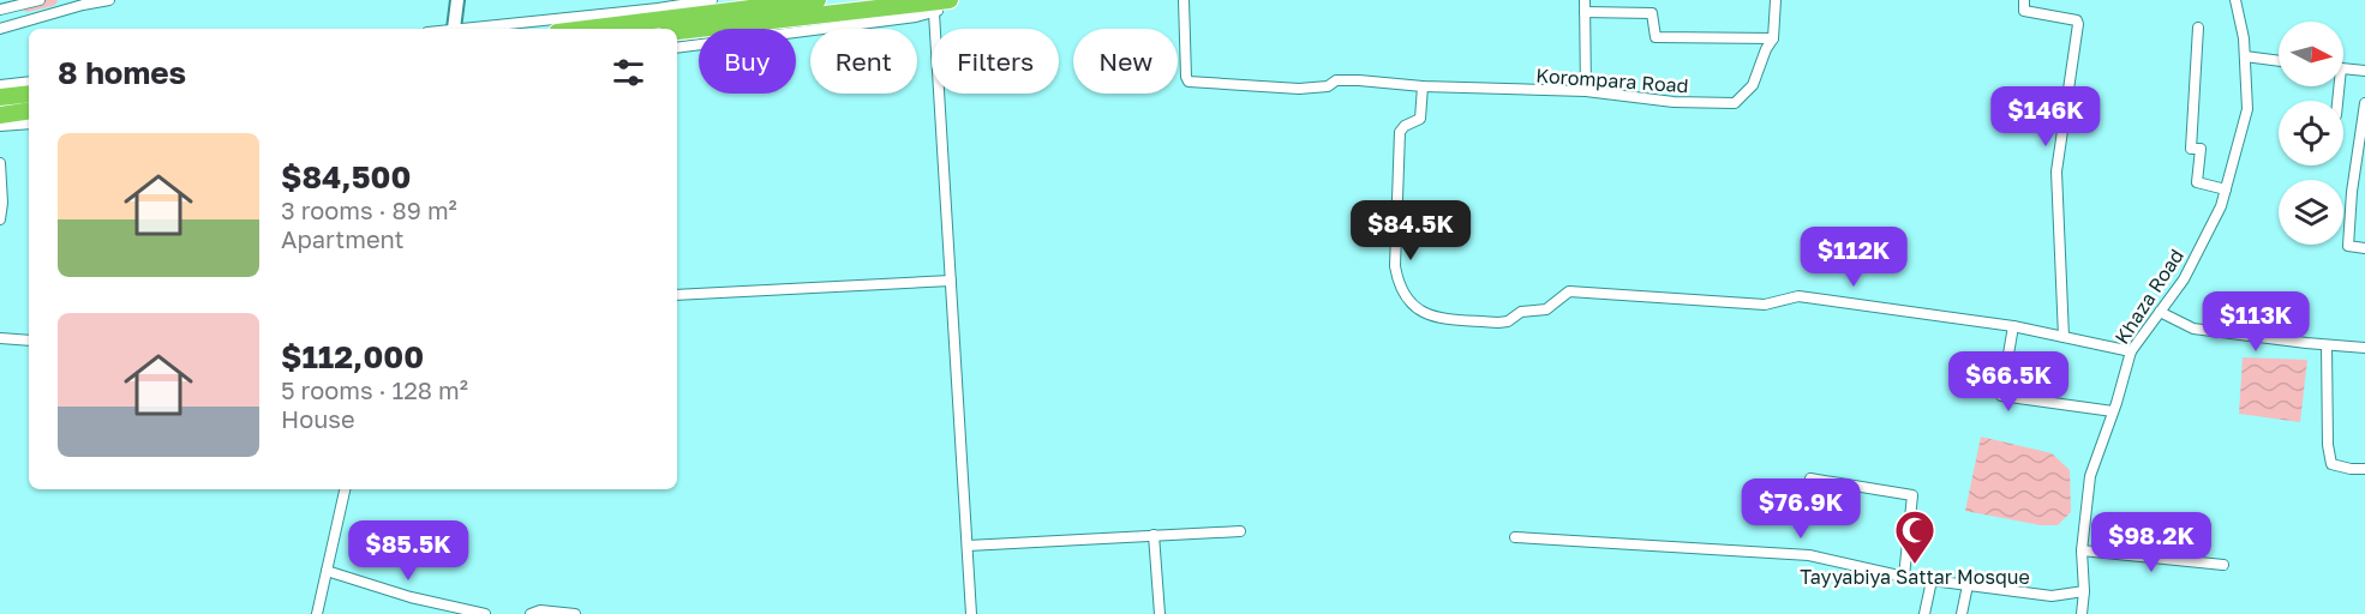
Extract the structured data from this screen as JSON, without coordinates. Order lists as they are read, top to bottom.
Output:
{
  "streets": {
    "street": ["Korompara Road", "Khaza Road"]
  },
  "places": {
    "mosque": ["Tayyabiya Sattar Mosque"]
  },
  "north": "right",
  "page": {
    "chip": [
      "Buy",
      "Rent",
      "Filters",
      "New"
    ],
    "heading": "8 homes",
    "price": [
      "$146K",
      "$84.5K",
      "$112K",
      "$113K",
      "$66.5K",
      "$76.9K",
      "$98.2K",
      "$85.5K"
    ],
    "list": [
      {
        "name": "$84,500",
        "note": "3 rooms · 89 m² · Apartment"
      },
      {
        "name": "$112,000",
        "note": "5 rooms · 128 m² · House"
      }
    ]
  }
}
